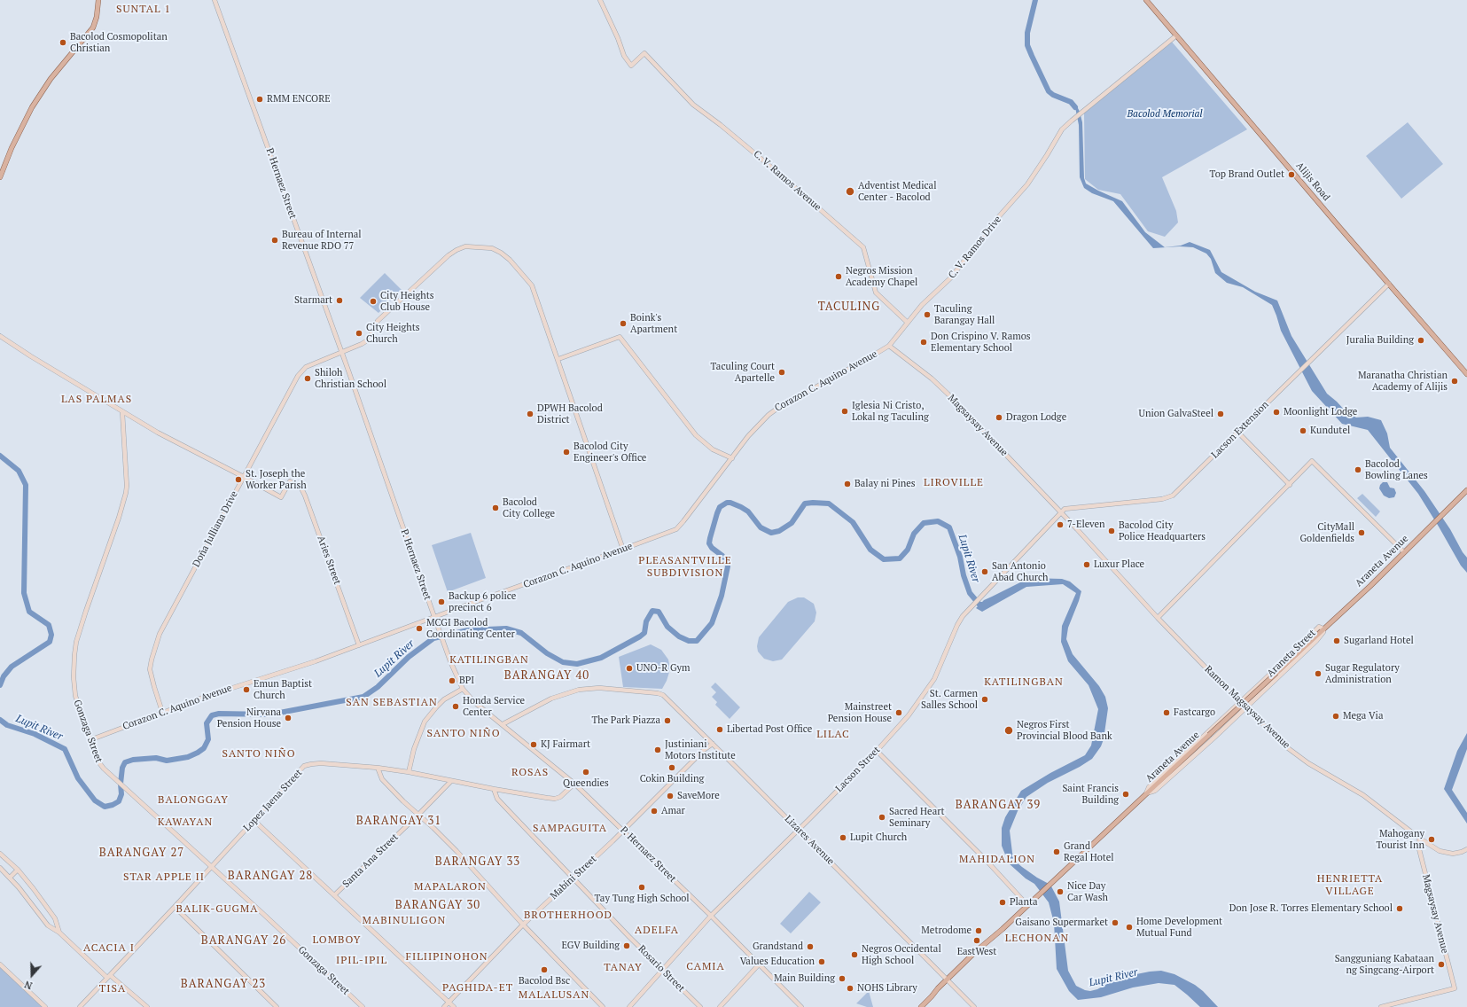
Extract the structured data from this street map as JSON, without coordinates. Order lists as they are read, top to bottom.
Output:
{
  "streets": {
    "main road": ["Alijis Road", "Araneta Avenue"],
    "street": [
      "C. V. Ramos Avenue",
      "P. Hernaez Street",
      "C. V. Ramos Drive",
      "Corazon C. Aquino Avenue",
      "Magsaysay Avenue",
      "Lacson Extension",
      "Doña Julliana Drive",
      "Aries Street",
      "Araneta Street",
      "Ramon Magsaysay Avenue",
      "Gonzaga Street",
      "Lacson Street",
      "Lopez Jaena Street",
      "Lizares Avenue",
      "Santa Ana Street",
      "Mabini Street",
      "Rosario Street"
    ]
  },
  "crossings": [
    ["C. V. Ramos Avenue", "C. V. Ramos Drive"],
    ["Alijis Road", "C. V. Ramos Drive"],
    ["Alijis Road", "Lacson Extension"],
    ["P. Hernaez Street", "Corazon C. Aquino Avenue"],
    ["P. Hernaez Street", "Doña Julliana Drive"],
    ["P. Hernaez Street", "Lacson Street"],
    ["P. Hernaez Street", "Lopez Jaena Street"],
    ["P. Hernaez Street", "Lizares Avenue"],
    ["P. Hernaez Street", "Mabini Street"],
    ["C. V. Ramos Drive", "Corazon C. Aquino Avenue"],
    ["C. V. Ramos Drive", "Magsaysay Avenue"],
    ["Corazon C. Aquino Avenue", "Magsaysay Avenue"],
    ["Corazon C. Aquino Avenue", "Doña Julliana Drive"],
    ["Corazon C. Aquino Avenue", "Aries Street"],
    ["Corazon C. Aquino Avenue", "Gonzaga Street"],
    ["Magsaysay Avenue", "Lacson Extension"],
    ["Magsaysay Avenue", "Ramon Magsaysay Avenue"],
    ["Magsaysay Avenue", "Lacson Street"],
    ["Lacson Extension", "Ramon Magsaysay Avenue"],
    ["Lacson Extension", "Lacson Street"],
    ["Doña Julliana Drive", "Aries Street"],
    ["Araneta Avenue", "Araneta Street"],
    ["Araneta Avenue", "Lizares Avenue"],
    ["Araneta Street", "Ramon Magsaysay Avenue"],
    ["Ramon Magsaysay Avenue", "Lacson Street"],
    ["Gonzaga Street", "Lopez Jaena Street"],
    ["Lacson Street", "Lizares Avenue"],
    ["Lacson Street", "Rosario Street"],
    ["Lopez Jaena Street", "Santa Ana Street"],
    ["Lopez Jaena Street", "Rosario Street"],
    ["Lizares Avenue", "Mabini Street"],
    ["Mabini Street", "Rosario Street"]
  ],
  "districts": [
    "SUNTAL 1",
    "TACULING",
    "LAS PALMAS",
    "LIROVILLE",
    "PLEASANTVILLE SUBDIVISION",
    "KATILINGBAN",
    "BARANGAY 40",
    "KATILINGBAN",
    "SAN SEBASTIAN",
    "SANTO NIÑO",
    "LILAC",
    "SANTO NIÑO",
    "ROSAS",
    "BALONGGAY",
    "BARANGAY 39",
    "BARANGAY 31",
    "KAWAYAN",
    "SAMPAGUITA",
    "BARANGAY 27",
    "MAHIDALION",
    "BARANGAY 33",
    "BARANGAY 28",
    "STAR APPLE II",
    "HENRIETTA VILLAGE",
    "MAPALARON",
    "BARANGAY 30",
    "BALIK-GUGMA",
    "BROTHERHOOD",
    "MABINULIGON",
    "ADELFA",
    "LECHONAN",
    "BARANGAY 26",
    "LOMBOY",
    "ACACIA I",
    "FILIIPINOHON",
    "IPIL-IPIL",
    "CAMIA",
    "TANAY",
    "BARANGAY 23",
    "PAGHIDA-ET",
    "TISA",
    "MALALUSAN"
  ],
  "water": ["Lupit River"],
  "parks": ["Bacolod Memorial"],
  "places": [
    "Bacolod Cosmopolitan Christian",
    "RMM ENCORE",
    "Top Brand Outlet",
    "Adventist Medical Center - Bacolod",
    "Bureau of Internal Revenue RDO 77",
    "Negros Mission Academy Chapel",
    "Starmart",
    "City Heights Club House",
    "Taculing Barangay Hall",
    "Boink's Apartment",
    "City Heights Church",
    "Juralia Building",
    "Don Crispino V. Ramos Elementary School",
    "Taculing Court Apartelle",
    "Shiloh Christian School",
    "Maranatha Christian Academy of Alijis",
    "Iglesia Ni Cristo, Lokal ng Taculing",
    "Moonlight Lodge",
    "DPWH Bacolod District",
    "Union GalvaSteel",
    "Dragon Lodge",
    "Kundutel",
    "Bacolod City Engineer's Office",
    "Bacolod Bowling Lanes",
    "St. Joseph the Worker Parish",
    "Balay ni Pines",
    "Bacolod City College",
    "7-Eleven",
    "Bacolod City Police Headquarters",
    "CityMall Goldenfields",
    "Luxur Place",
    "San Antonio Abad Church",
    "Backup 6 police precinct 6",
    "MCGI Bacolod Coordinating Center",
    "Sugarland Hotel",
    "UNO-R Gym",
    "Sugar Regulatory Administration",
    "BPI",
    "Emun Baptist Church",
    "St. Carmen Salles School",
    "Honda Service Center",
    "Mainstreet Pension House",
    "Fastcargo",
    "Mega Via",
    "Nirvana Pension House",
    "The Park Piazza",
    "Libertad Post Office",
    "Negros First Provincial Blood Bank",
    "KJ Fairmart",
    "Justiniani Motors Institute",
    "Cokin Building",
    "Queendies",
    "Saint Francis Building",
    "SaveMore",
    "Amar",
    "Sacred Heart Seminary",
    "Lupit Church",
    "Mahogany Tourist Inn",
    "Grand Regal Hotel",
    "Tay Tung High School",
    "Nice Day Car Wash",
    "Planta",
    "Don Jose R. Torres Elementary School",
    "Gaisano Supermarket",
    "Home Development Mutual Fund",
    "Metrodome",
    "EastWest",
    "EGV Building",
    "Grandstand",
    "Negros Occidental High School",
    "Values Education",
    "Sangguniang Kabataan ng Singcang-Airport",
    "Bacolod Bsc",
    "Main Building",
    "NOHS Library"
  ],
  "north": "bottom"
}
